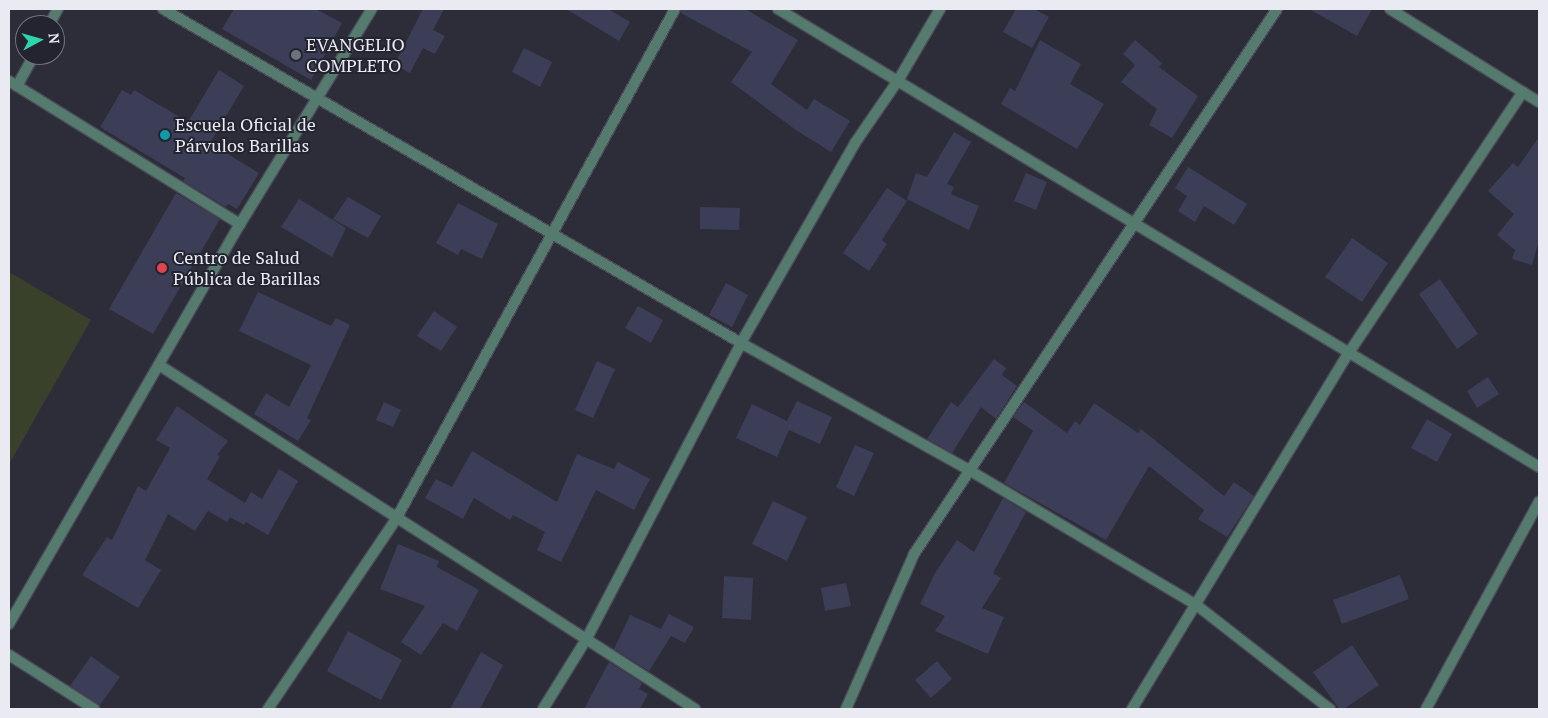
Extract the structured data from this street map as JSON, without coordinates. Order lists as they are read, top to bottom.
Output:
{
  "places": ["EVANGELIO COMPLETO", "Escuela Oficial de Párvulos Barillas", "Centro de Salud Pública de Barillas"],
  "north": "right"
}
